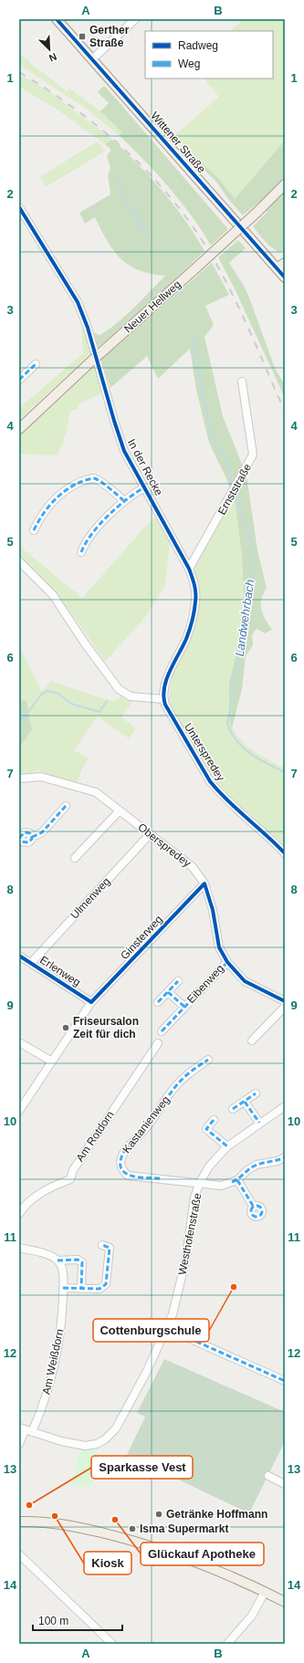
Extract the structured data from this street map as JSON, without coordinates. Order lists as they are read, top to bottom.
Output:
{
  "streets": {
    "main road": ["Wittener Straße", "Neuer Hellweg"],
    "street": [
      "In der Recke",
      "Ernststraße",
      "Unterspredey",
      "Oberspredey",
      "Ulmenweg",
      "Ginsterweg",
      "Erlenweg",
      "Eibenweg",
      "Kastanienweg",
      "Am Rotdorn",
      "Westhofenstraße",
      "Am Weißdorn"
    ]
  },
  "crossings": [
    ["In der Recke", "Ernststraße"],
    ["In der Recke", "Unterspredey"],
    ["Oberspredey", "Ulmenweg"],
    ["Oberspredey", "Ginsterweg"],
    ["Oberspredey", "Eibenweg"],
    ["Ulmenweg", "Erlenweg"],
    ["Ginsterweg", "Erlenweg"],
    ["Kastanienweg", "Westhofenstraße"],
    ["Westhofenstraße", "Am Weißdorn"]
  ],
  "water": ["Landwehrbach"],
  "places": {
    "transit": ["Gerther Straße"],
    "other": [
      "Friseursalon Zeit für dich",
      "Cottenburgschule",
      "Sparkasse Vest",
      "Getränke Hoffmann",
      "Kiosk",
      "Glückauf Apotheke",
      "Isma Supermarkt"
    ]
  },
  "legend": ["Radweg", "Weg"],
  "scale_bar": "100 m",
  "north": "bottom right",
  "grid": {
    "columns": ["A", "B"],
    "rows": [
      "1",
      "2",
      "3",
      "4",
      "5",
      "6",
      "7",
      "8",
      "9",
      "10",
      "11",
      "12",
      "13",
      "14"
    ]
  }
}
